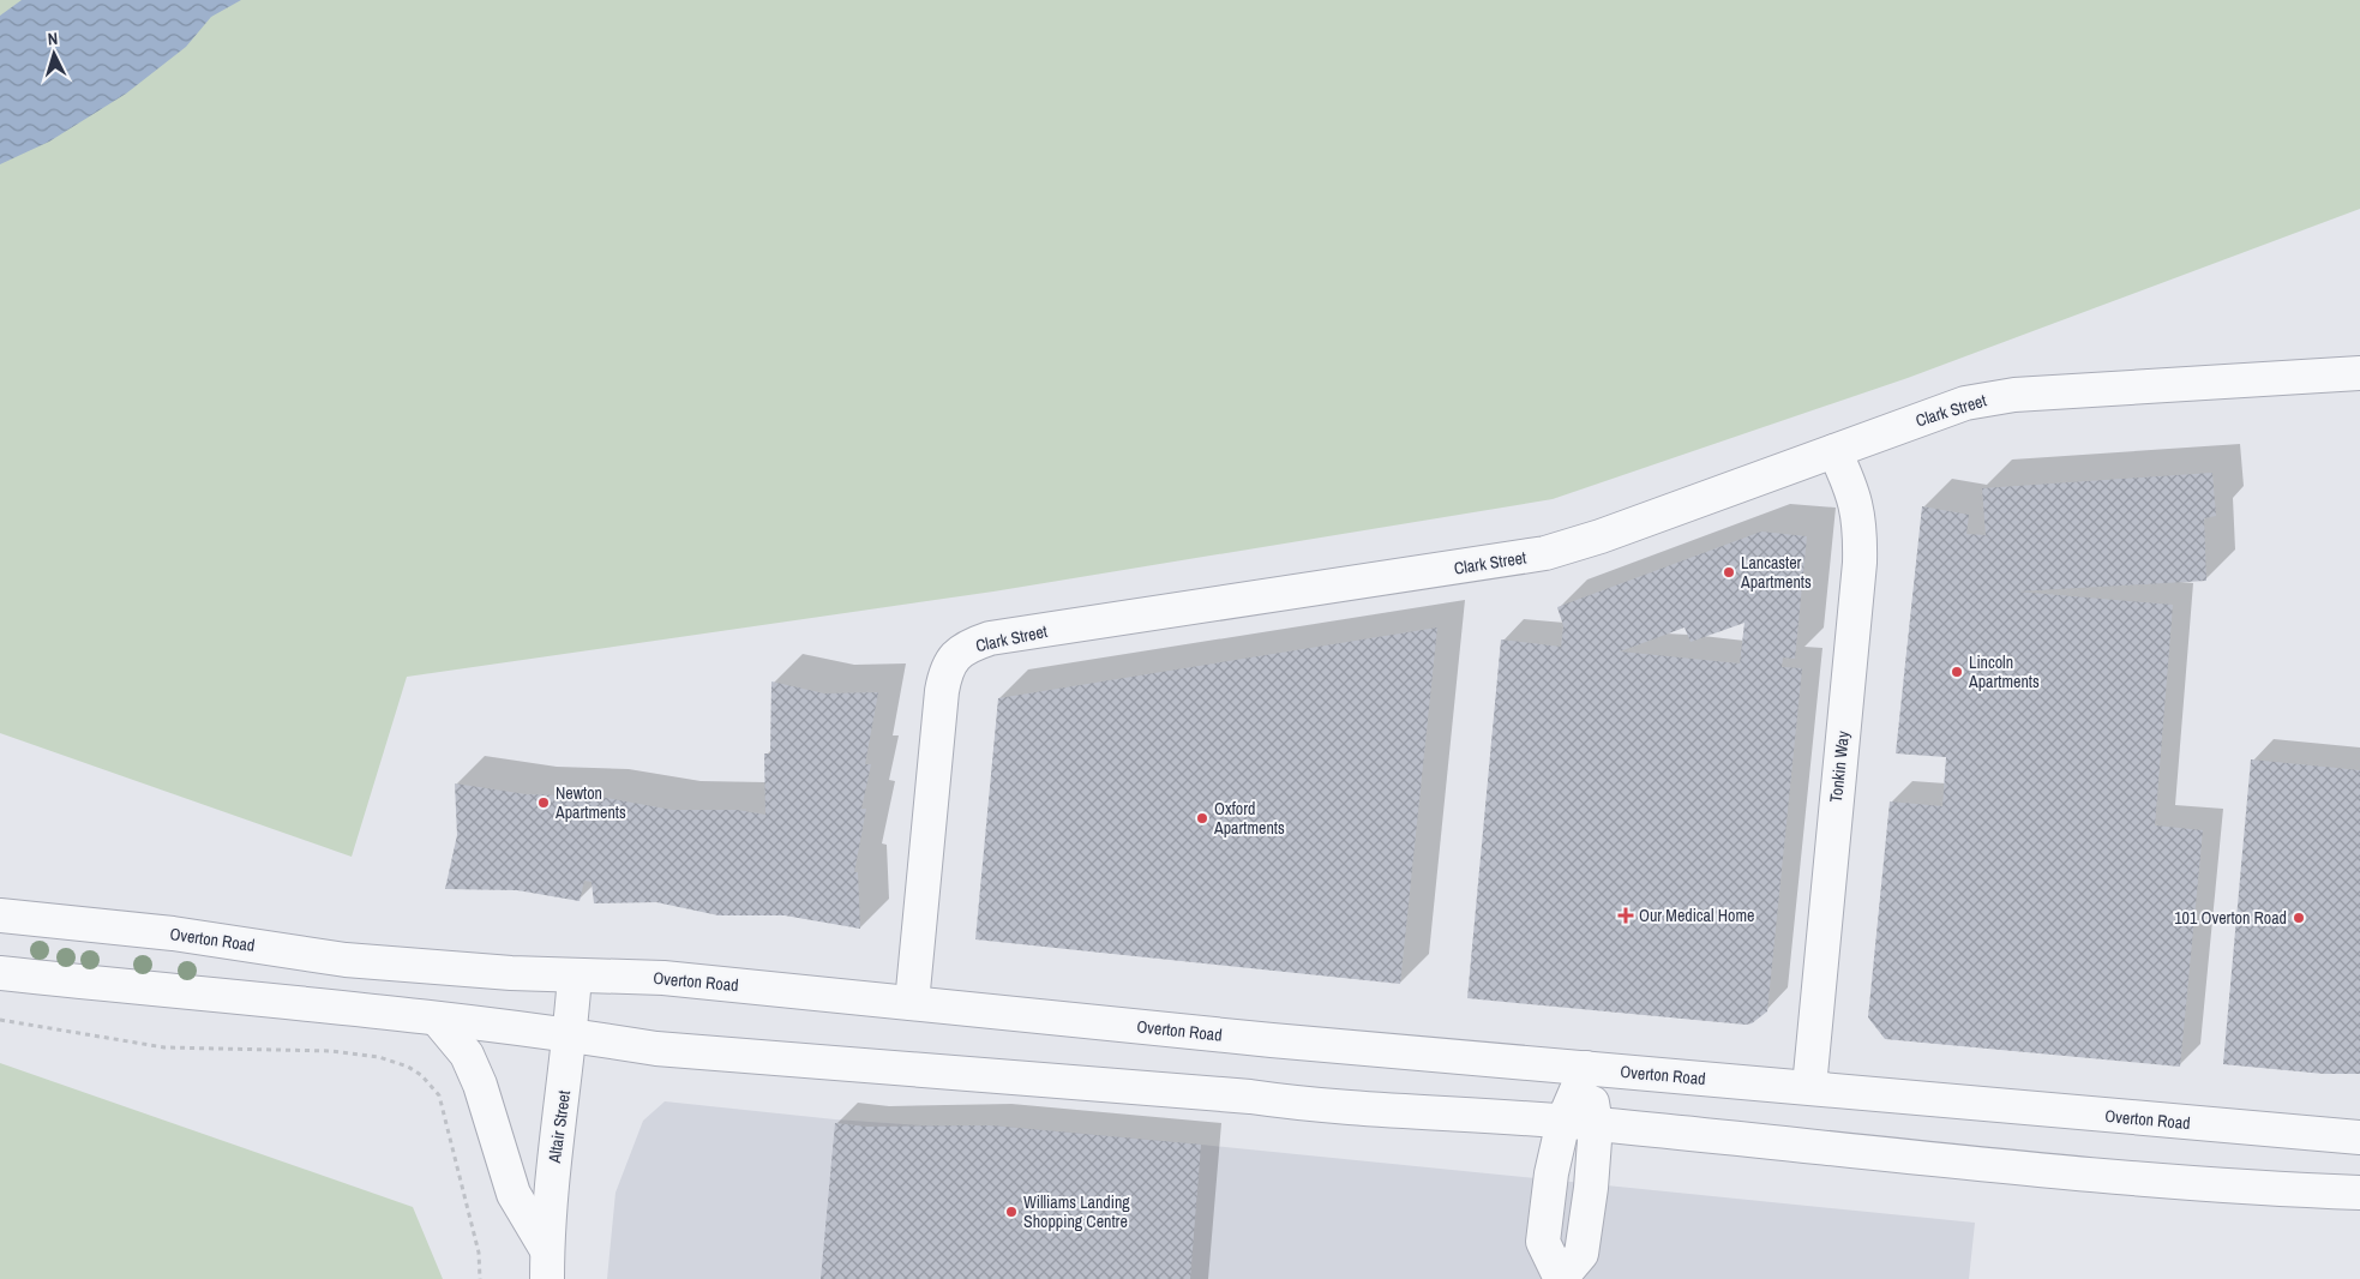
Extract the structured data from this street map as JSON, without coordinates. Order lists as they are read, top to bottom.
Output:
{
  "streets": {
    "street": [
      "Clark Street",
      "Tonkin Way",
      "Overton Road",
      "Altair Street"
    ]
  },
  "crossings": [
    ["Clark Street", "Tonkin Way"],
    ["Clark Street", "Overton Road"],
    ["Tonkin Way", "Overton Road"],
    ["Overton Road", "Altair Street"]
  ],
  "places": {
    "other": [
      "Lancaster Apartments",
      "Lincoln Apartments",
      "Newton Apartments",
      "Oxford Apartments",
      "101 Overton Road",
      "Williams Landing Shopping Centre"
    ],
    "health": ["Our Medical Home"]
  },
  "north": "top"
}
